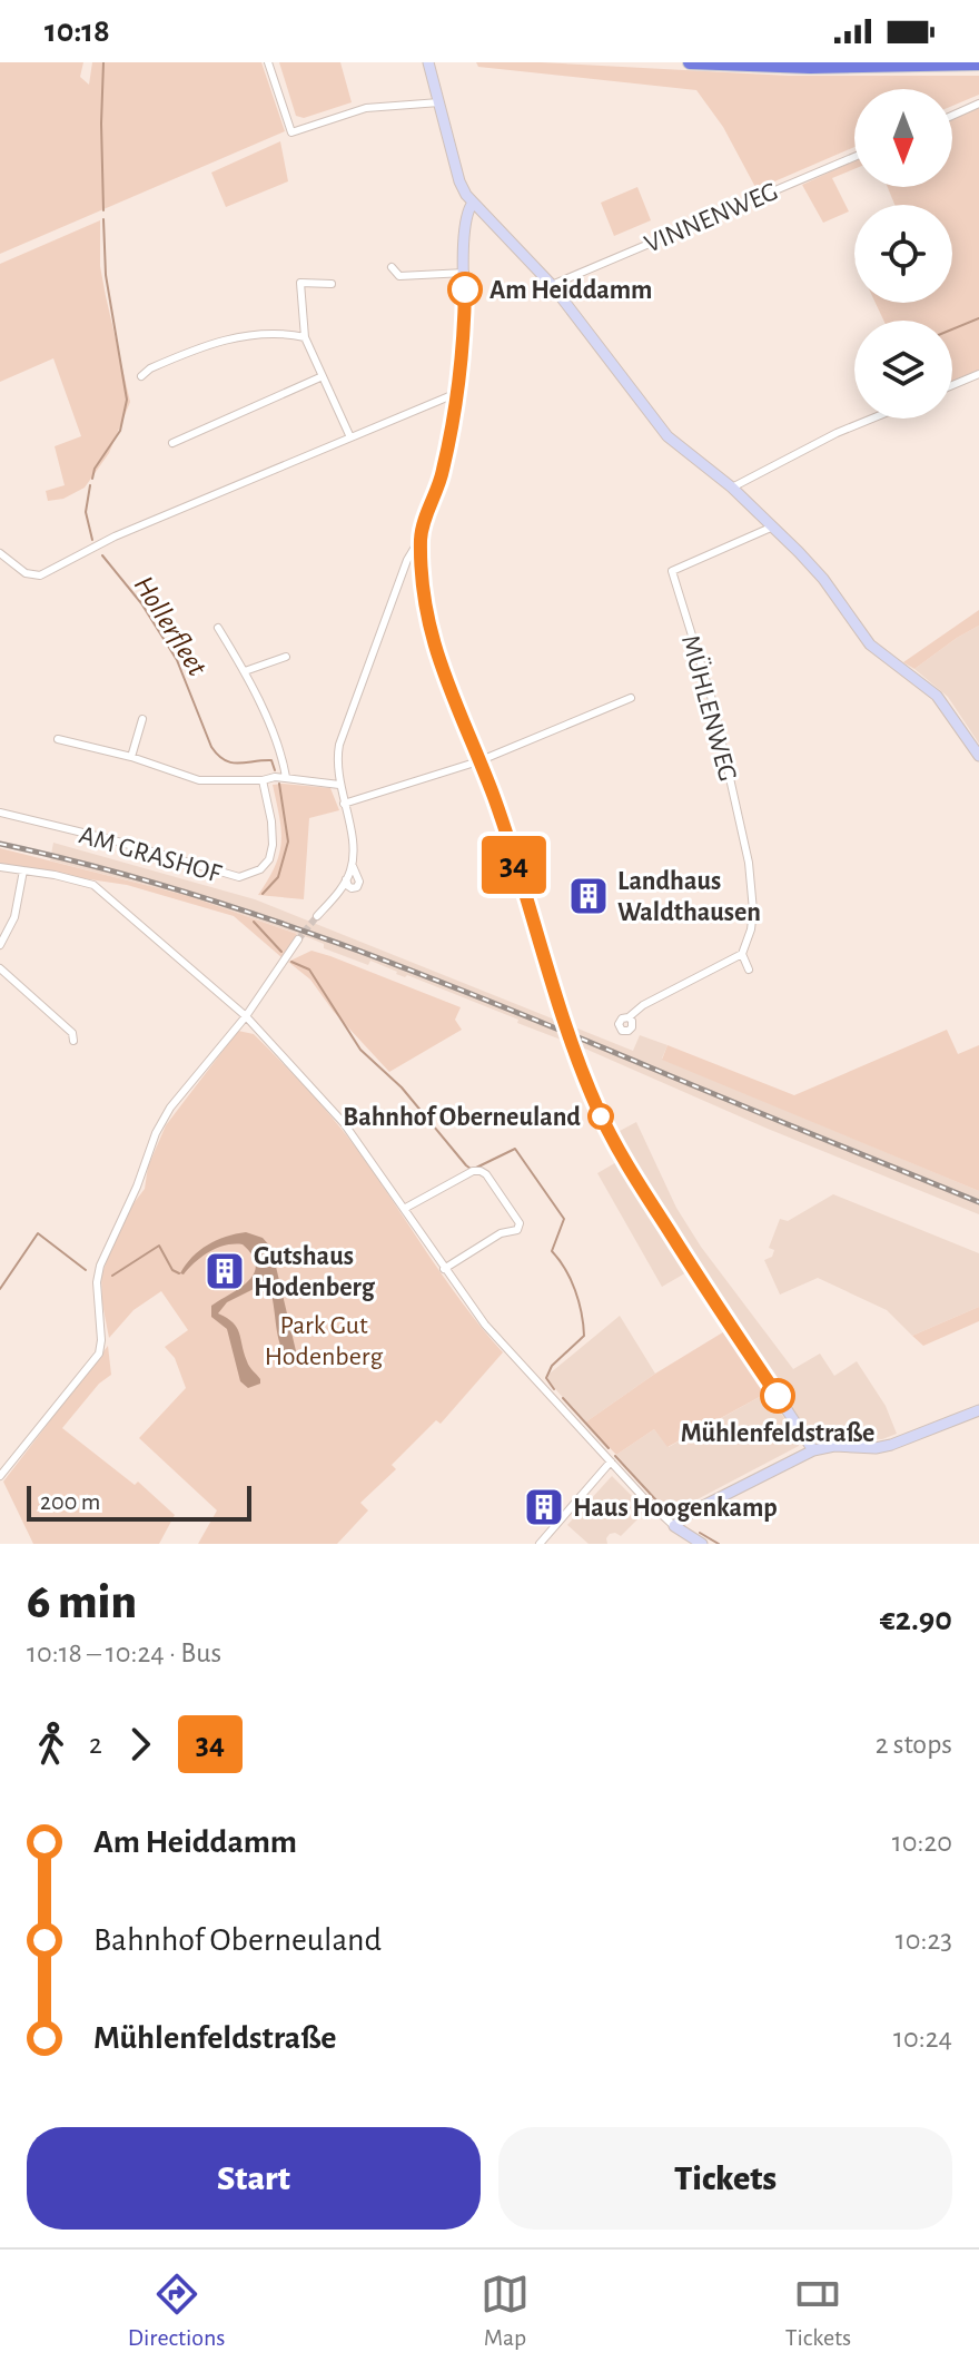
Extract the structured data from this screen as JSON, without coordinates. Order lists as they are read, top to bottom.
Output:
{
  "streets": {
    "street": ["VINNENWEG", "MÜHLENWEG", "AM GRASHOF"]
  },
  "water": ["Hollerfleet"],
  "parks": ["Park Gut Hodenberg"],
  "places": {
    "other": ["Am Heiddamm", "Bahnhof Oberneuland", "Mühlenfeldstraße"],
    "building": ["Landhaus Waldthausen", "Gutshaus Hodenberg", "Haus Hoogenkamp"]
  },
  "lines": ["bus line 34"],
  "scale_bar": "200 m",
  "north": "bottom",
  "page": {
    "status": "10:18",
    "on_map": "34",
    "scale": "200 m",
    "heading": ["6 min", "10:18 – 10:24 · Bus", "€2.90"],
    "legs": ["2", "34", "2 stops"],
    "list": [
      {
        "name": "Am Heiddamm",
        "value": "10:20"
      },
      {
        "name": "Bahnhof Oberneuland",
        "value": "10:23"
      },
      {
        "name": "Mühlenfeldstraße",
        "value": "10:24"
      }
    ],
    "buttons": ["Start", "Tickets"],
    "tabs": ["Directions", "Map", "Tickets"]
  }
}
